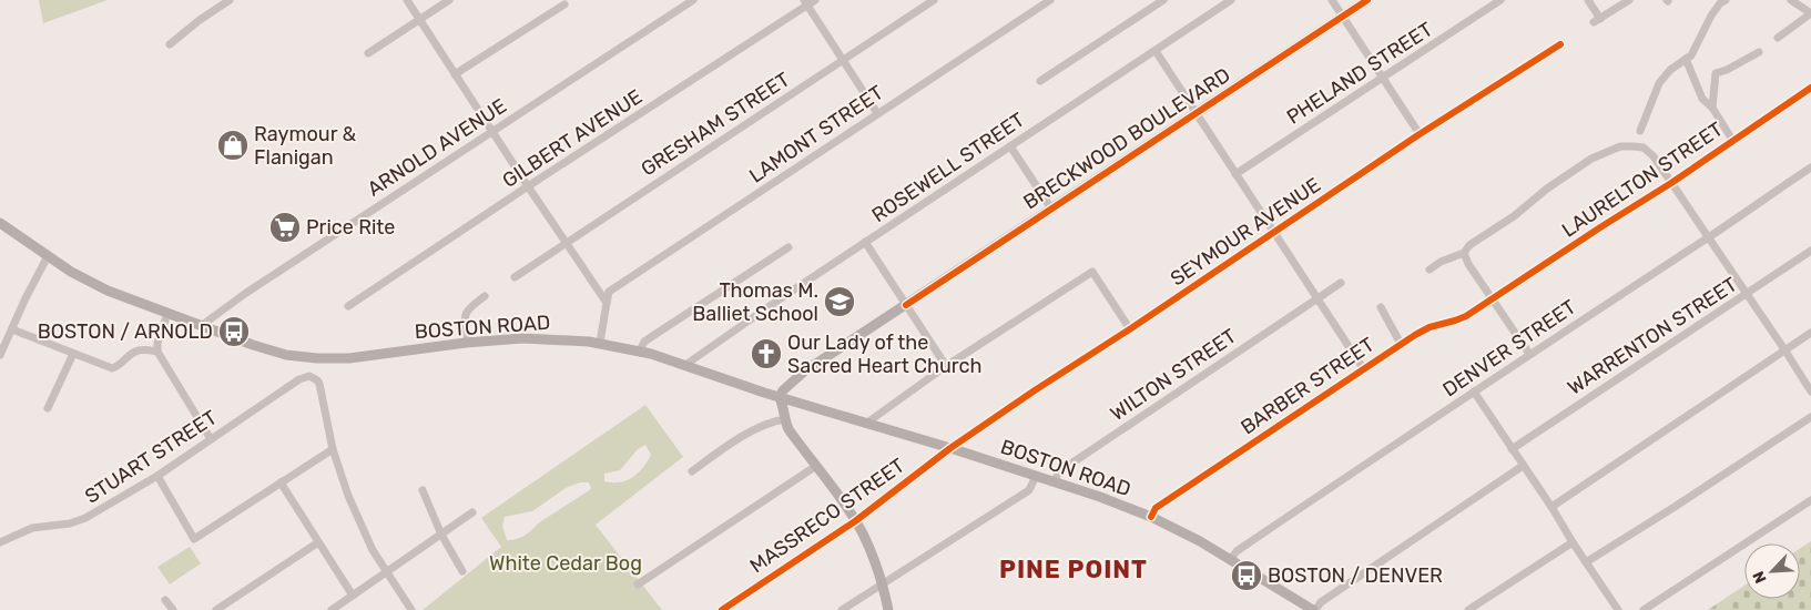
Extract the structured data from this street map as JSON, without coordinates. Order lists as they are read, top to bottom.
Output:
{
  "streets": {
    "main road": ["BRECKWOOD BOULEVARD", "BOSTON ROAD"],
    "street": [
      "PHELAND STREET",
      "GRESHAM STREET",
      "LAMONT STREET",
      "GILBERT AVENUE",
      "ARNOLD AVENUE",
      "ROSEWELL STREET",
      "LAURELTON STREET",
      "SEYMOUR AVENUE",
      "WARRENTON STREET",
      "DENVER STREET",
      "WILTON STREET",
      "BARBER STREET",
      "STUART STREET",
      "MASSRECO STREET"
    ]
  },
  "crossings": [
    ["BRECKWOOD BOULEVARD", "BOSTON ROAD"],
    ["ARNOLD AVENUE", "BOSTON ROAD"],
    ["ROSEWELL STREET", "BOSTON ROAD"],
    ["LAURELTON STREET", "BARBER STREET"],
    ["SEYMOUR AVENUE", "BOSTON ROAD"],
    ["SEYMOUR AVENUE", "MASSRECO STREET"],
    ["BOSTON ROAD", "DENVER STREET"],
    ["BOSTON ROAD", "WILTON STREET"],
    ["BOSTON ROAD", "BARBER STREET"],
    ["BOSTON ROAD", "MASSRECO STREET"]
  ],
  "districts": ["PINE POINT"],
  "parks": ["White Cedar Bog"],
  "places": {
    "shop": ["Raymour & Flanigan"],
    "supermarket": ["Price Rite"],
    "school or university": ["Thomas M. Balliet School"],
    "bus stop": ["BOSTON / ARNOLD", "BOSTON / DENVER"],
    "church": ["Our Lady of the Sacred Heart Church"]
  },
  "north": "bottom left"
}
